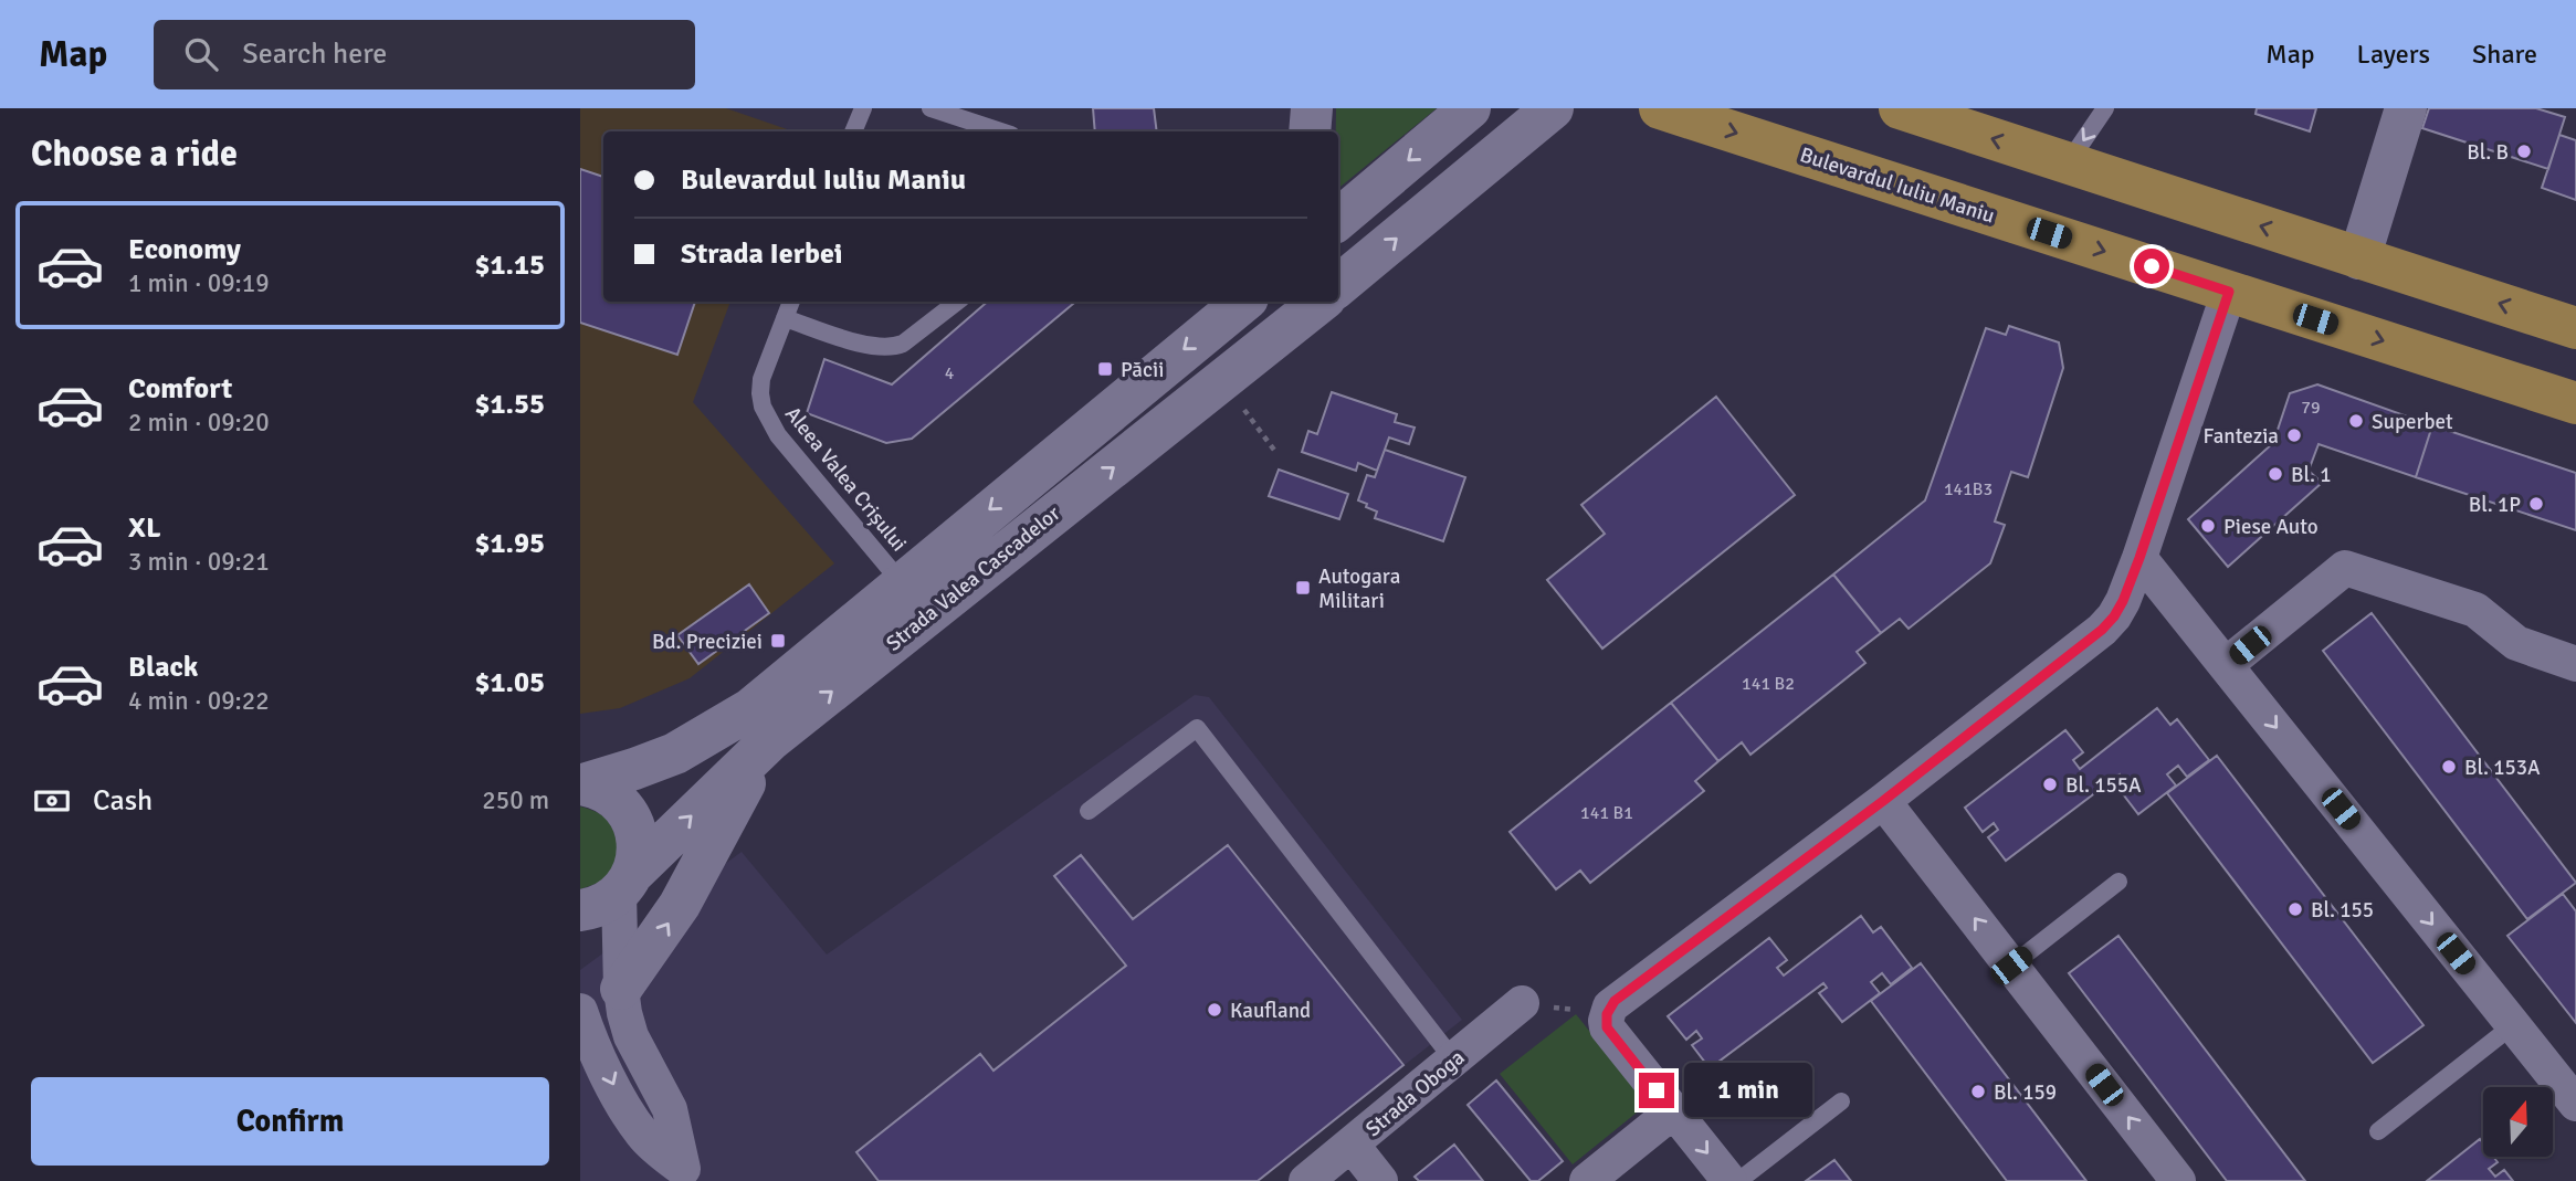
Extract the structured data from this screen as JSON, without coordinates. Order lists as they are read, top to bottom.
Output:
{
  "streets": {
    "main road": ["Bulevardul Iuliu Maniu", "Strada Valea Cascadelor"],
    "street": ["Strada Oboga"],
    "lane": ["Aleea Valea Crișului"]
  },
  "crossings": [
    ["Aleea Valea Crișului", "Strada Valea Cascadelor"]
  ],
  "places": {
    "other": [
      "Bl. B",
      "Superbet",
      "Fantezia",
      "Bl. 1",
      "Bl. 1P",
      "Piese Auto",
      "Bl. 153A",
      "Bl. 155A",
      "Bl. 155",
      "Kaufland",
      "Bl. 159"
    ],
    "transit": ["Păcii", "Autogara Militari", "Bd. Preciziei"]
  },
  "house_numbers": [
    "4",
    "79",
    "141B3",
    "141 B2",
    "141 B1"
  ],
  "north": "top",
  "page": {
    "header": "Map",
    "search": "Search here",
    "nav": ["Map", "Layers", "Share"],
    "heading": "Choose a ride",
    "banner": ["Bulevardul Iuliu Maniu", "Strada Ierbei"],
    "list": [
      {
        "name": "Economy",
        "note": "1 min · 09:19",
        "value": "$1.15"
      },
      {
        "name": "Comfort",
        "note": "2 min · 09:20",
        "value": "$1.55"
      },
      {
        "name": "XL",
        "note": "3 min · 09:21",
        "value": "$1.95"
      },
      {
        "name": "Black",
        "note": "4 min · 09:22",
        "value": "$1.05"
      }
    ],
    "pay": ["Cash", "250 m"],
    "buttons": "Confirm",
    "bubble": "1 min"
  }
}
